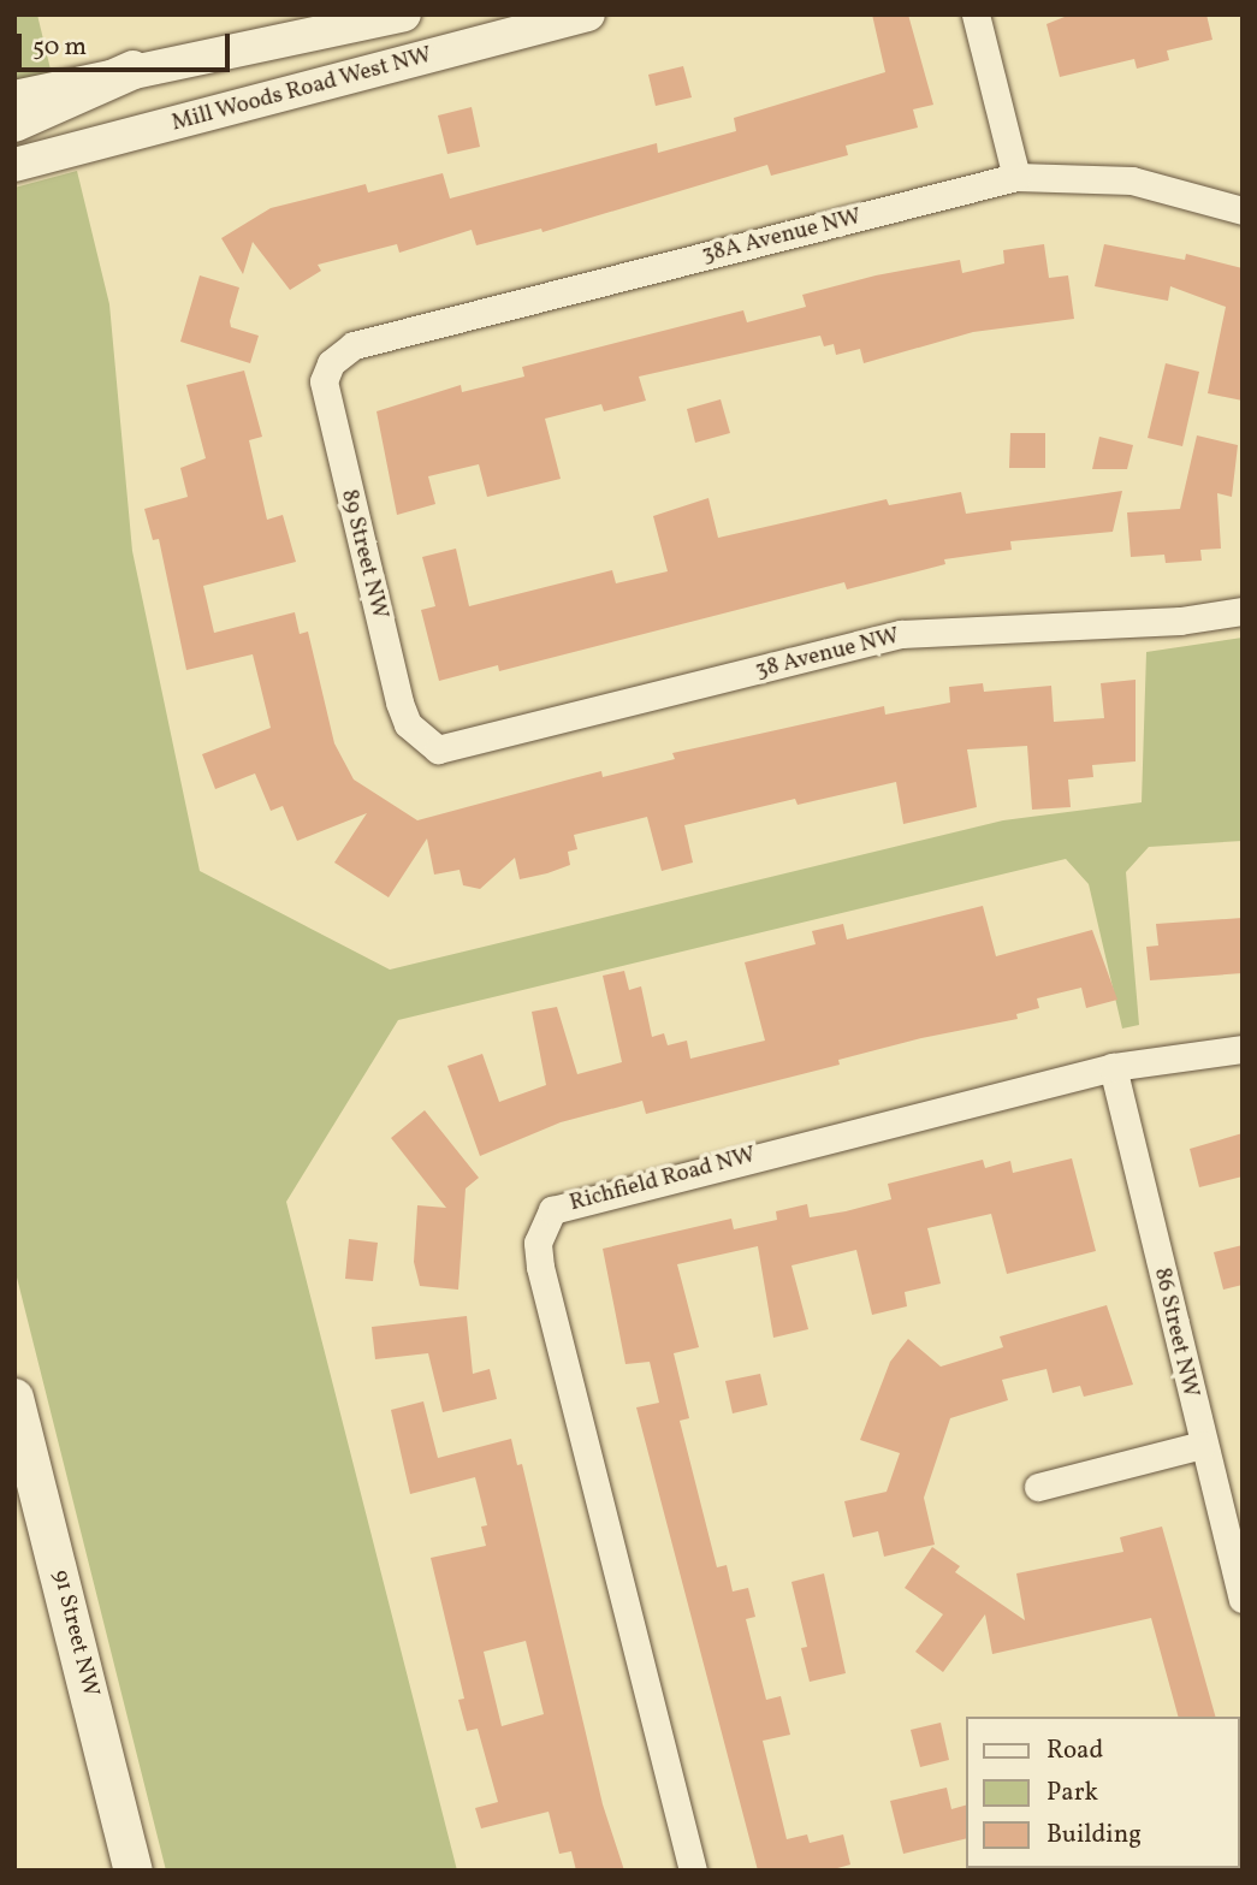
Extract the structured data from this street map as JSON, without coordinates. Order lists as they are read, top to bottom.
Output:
{
  "streets": {
    "main road": ["91 Street NW"],
    "street": [
      "Mill Woods Road West NW",
      "38A Avenue NW",
      "89 Street NW",
      "38 Avenue NW",
      "Richfield Road NW",
      "86 Street NW"
    ]
  },
  "crossings": [
    ["38A Avenue NW", "89 Street NW"],
    ["89 Street NW", "38 Avenue NW"],
    ["Richfield Road NW", "86 Street NW"]
  ],
  "legend": ["Road", "Park", "Building"],
  "scale_bar": "50 m"
}
